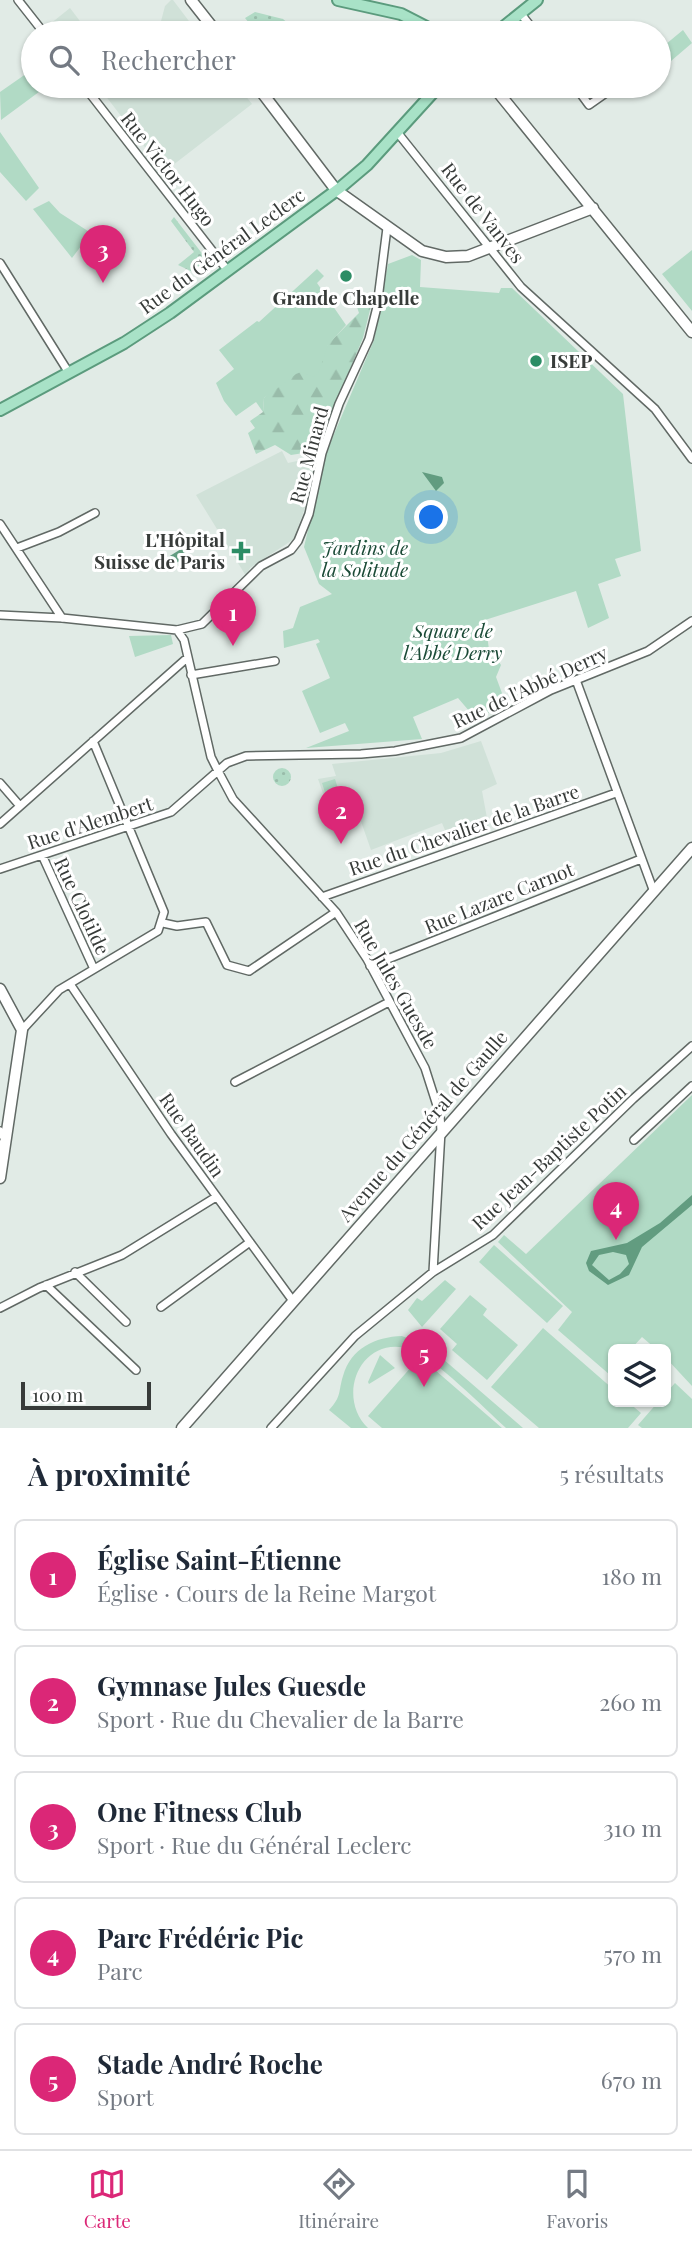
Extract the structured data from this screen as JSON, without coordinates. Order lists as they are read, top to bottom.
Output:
{
  "streets": {
    "main road": ["Rue du Général Leclerc", "Avenue du Général de Gaulle"],
    "street": [
      "Rue Victor Hugo",
      "Rue de Vanves",
      "Rue Minard",
      "Rue de l'Abbé Derry",
      "Rue d'Alembert",
      "Rue du Chevalier de la Barre",
      "Rue Lazare Carnot",
      "Rue Clotilde",
      "Rue Jules Guesde",
      "Rue Baudin",
      "Rue Jean-Baptiste Potin"
    ]
  },
  "crossings": [
    ["Rue Victor Hugo", "Rue du Général Leclerc"],
    ["Rue de Vanves", "Rue du Général Leclerc"],
    ["Rue Minard", "Rue Jules Guesde"],
    ["Rue de l'Abbé Derry", "Rue d'Alembert"],
    ["Rue de l'Abbé Derry", "Rue Jules Guesde"],
    ["Rue d'Alembert", "Rue Clotilde"],
    ["Rue d'Alembert", "Rue Jules Guesde"],
    ["Rue du Chevalier de la Barre", "Rue Jules Guesde"],
    ["Rue Lazare Carnot", "Rue Jules Guesde"],
    ["Rue Jules Guesde", "Avenue du Général de Gaulle"],
    ["Rue Jules Guesde", "Rue Jean-Baptiste Potin"],
    ["Avenue du Général de Gaulle", "Rue Baudin"]
  ],
  "parks": ["Jardins de la Solitude", "Square de l'Abbé Derry"],
  "places": {
    "other": ["Grande Chapelle", "ISEP"],
    "health": ["L'Hôpital Suisse de Paris"]
  },
  "scale_bar": "100 m",
  "page": {
    "search": "Rechercher",
    "pins": [
      "3",
      "1",
      "2",
      "4",
      "5"
    ],
    "scale": "100 m",
    "heading": ["À proximité", "5 résultats"],
    "list": [
      {
        "mark": "1",
        "name": "Église Saint-Étienne",
        "note": "Église · Cours de la Reine Margot",
        "value": "180 m"
      },
      {
        "mark": "2",
        "name": "Gymnase Jules Guesde",
        "note": "Sport · Rue du Chevalier de la Barre",
        "value": "260 m"
      },
      {
        "mark": "3",
        "name": "One Fitness Club",
        "note": "Sport · Rue du Général Leclerc",
        "value": "310 m"
      },
      {
        "mark": "4",
        "name": "Parc Frédéric Pic",
        "note": "Parc",
        "value": "570 m"
      },
      {
        "mark": "5",
        "name": "Stade André Roche",
        "note": "Sport",
        "value": "670 m"
      }
    ],
    "nav": ["Carte", "Itinéraire", "Favoris"]
  }
}
